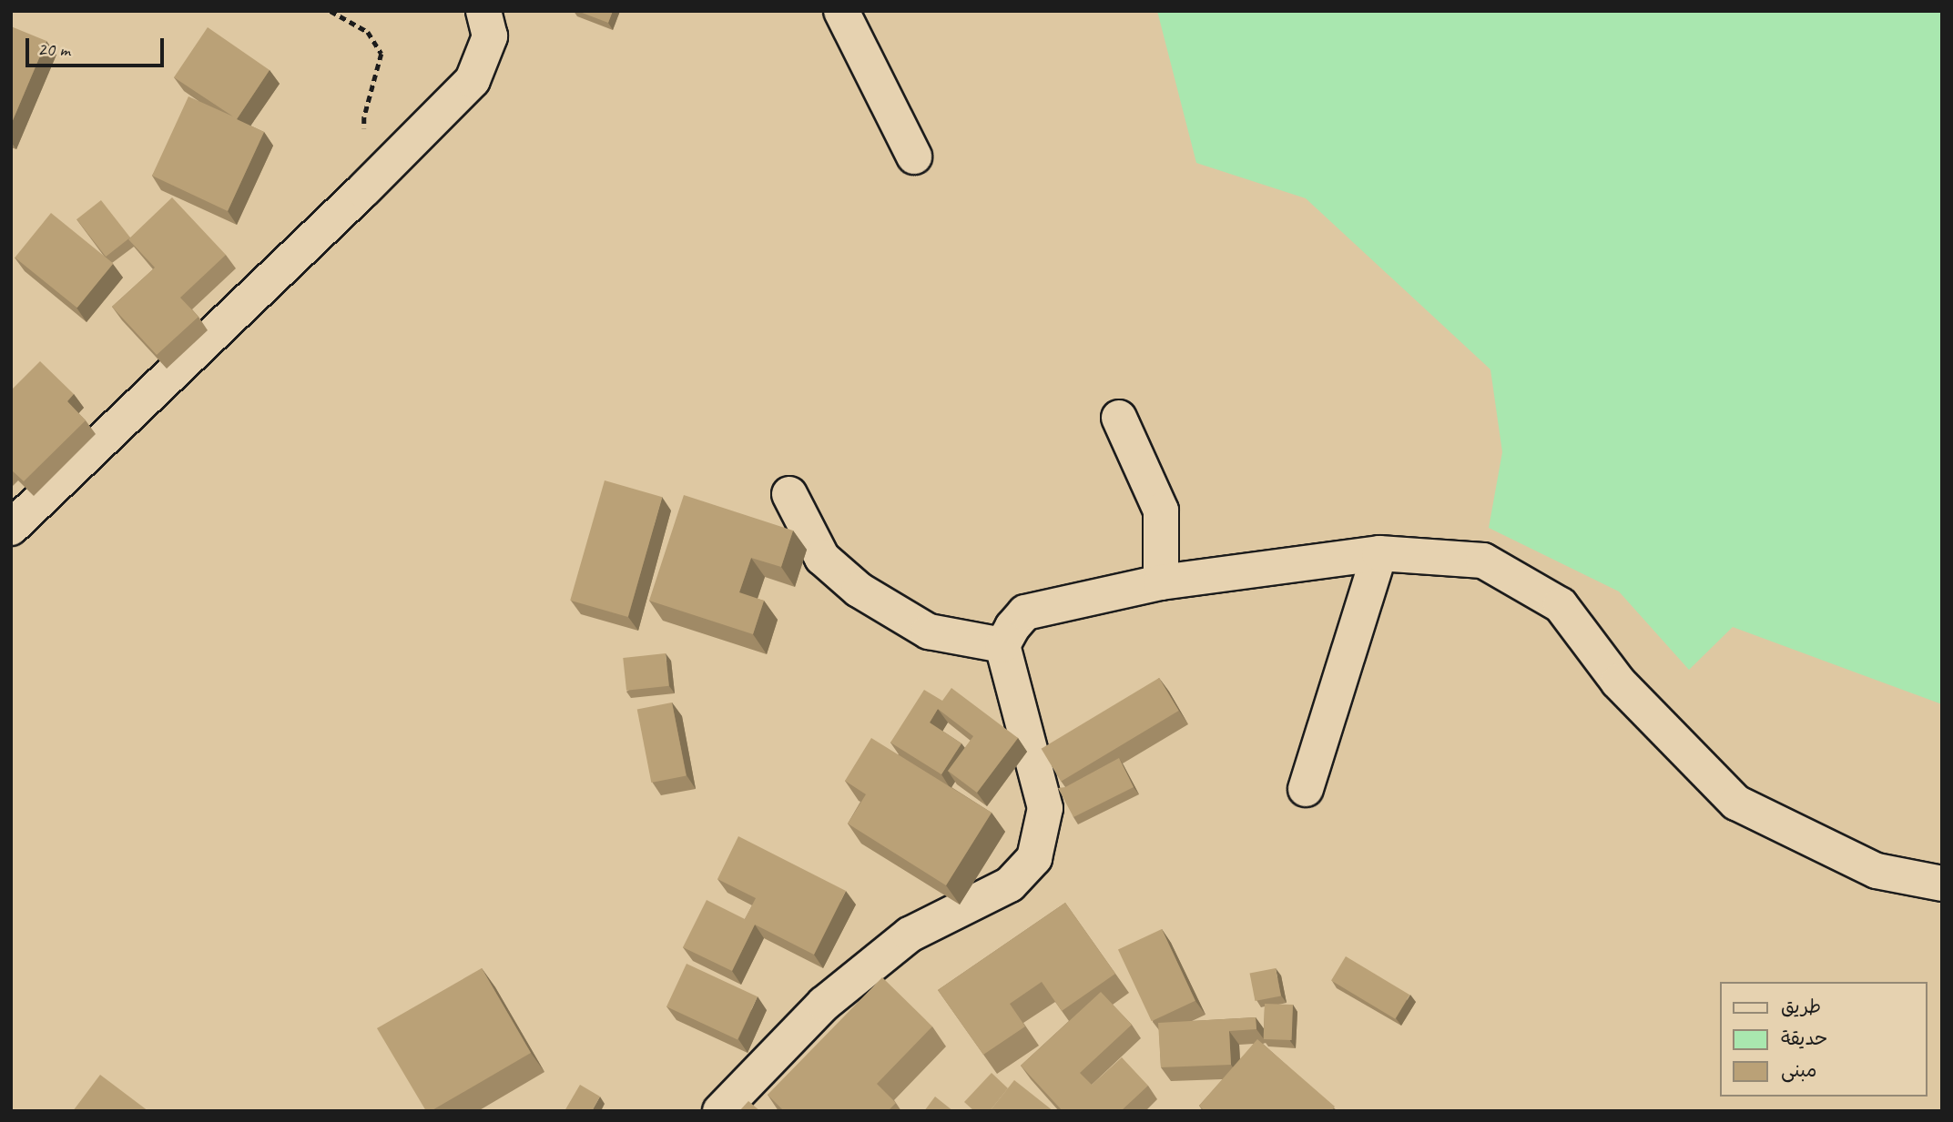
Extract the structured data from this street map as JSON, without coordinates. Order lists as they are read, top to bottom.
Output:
{
  "legend": ["طريق", "حديقة", "مبنى"],
  "scale_bar": "20 m"
}
